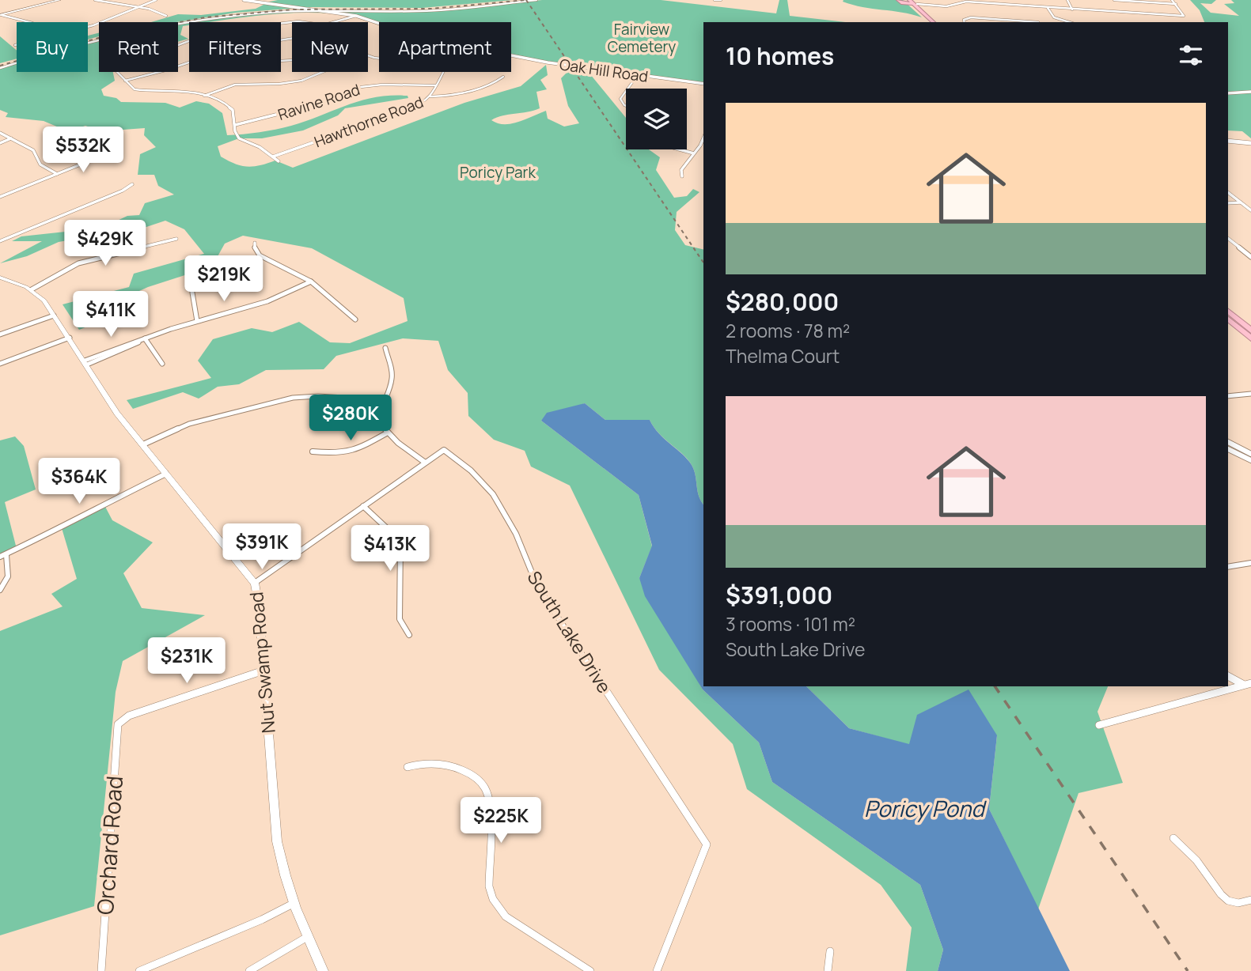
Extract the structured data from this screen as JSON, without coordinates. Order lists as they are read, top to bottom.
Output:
{
  "streets": {
    "main road": ["Nut Swamp Road"],
    "street": [
      "Oak Hill Road",
      "Ravine Road",
      "Hawthorne Road",
      "South Lake Drive",
      "Orchard Road"
    ]
  },
  "crossings": [
    ["Ravine Road", "Hawthorne Road"],
    ["South Lake Drive", "Nut Swamp Road"],
    ["Nut Swamp Road", "Orchard Road"]
  ],
  "water": ["Poricy Pond"],
  "parks": ["Fairview Cemetery", "Poricy Park"],
  "page": {
    "chip": [
      "Buy",
      "Rent",
      "Filters",
      "New",
      "Apartment"
    ],
    "heading": "10 homes",
    "list": [
      {
        "name": "$280,000",
        "note": "2 rooms · 78 m² · Thelma Court"
      },
      {
        "name": "$391,000",
        "note": "3 rooms · 101 m² · South Lake Drive"
      }
    ],
    "price": [
      "$532K",
      "$429K",
      "$219K",
      "$411K",
      "$280K",
      "$364K",
      "$391K",
      "$413K",
      "$231K",
      "$225K"
    ]
  }
}
